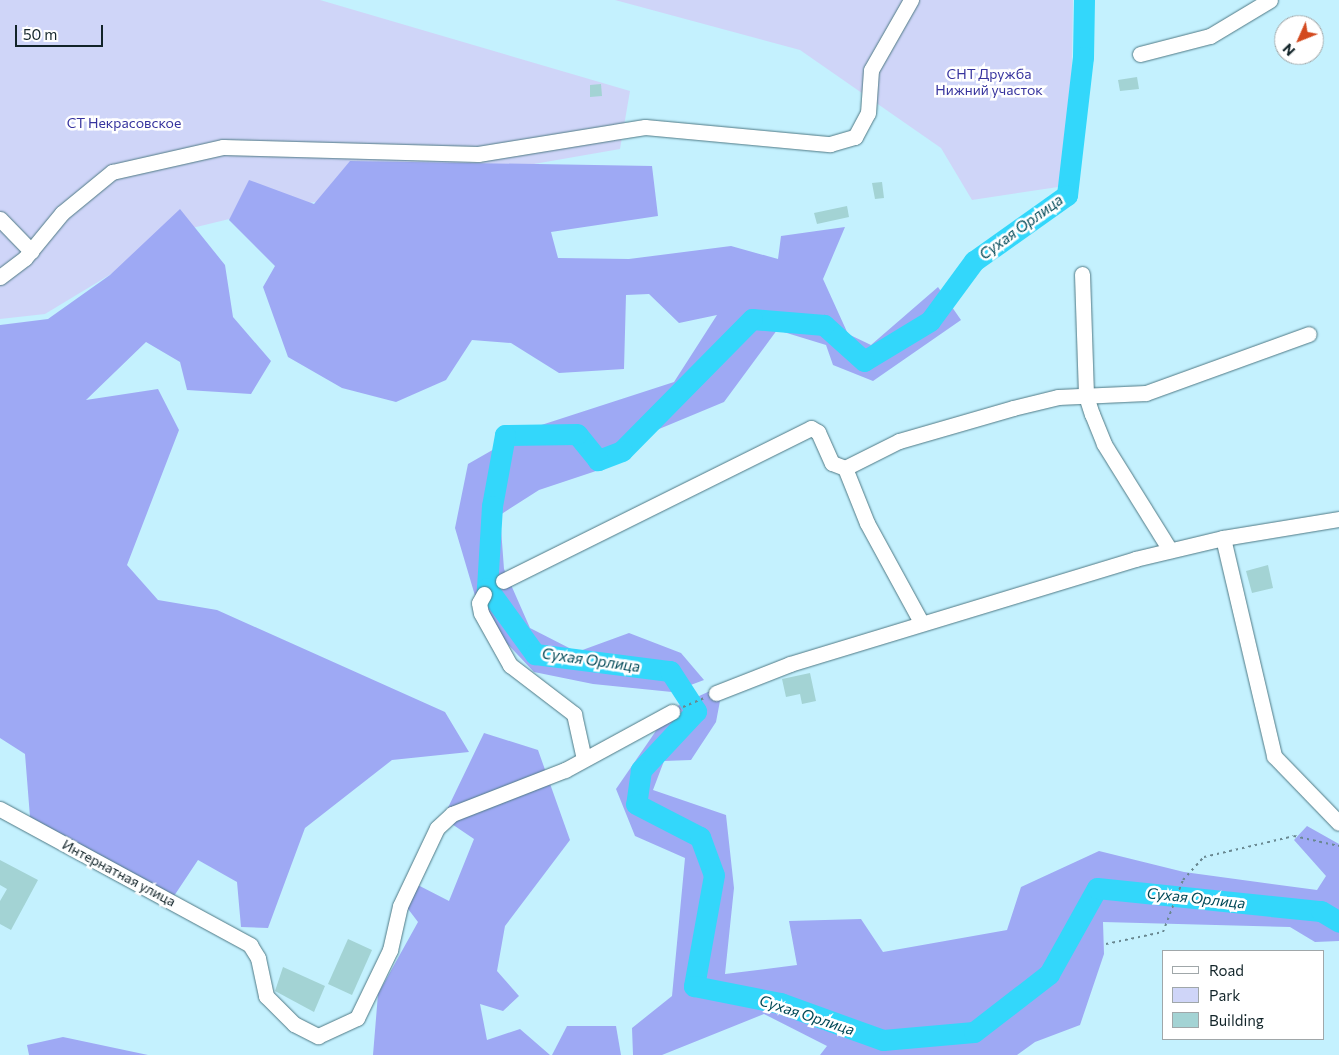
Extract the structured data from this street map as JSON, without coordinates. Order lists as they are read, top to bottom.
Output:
{
  "streets": {
    "street": ["Интернатная улица"]
  },
  "water": ["Сухая Орлица"],
  "parks": ["СНТ Дружба Нижний участок", "СТ Некрасовское"],
  "legend": ["Road", "Park", "Building"],
  "scale_bar": "50 m",
  "north": "bottom left"
}
